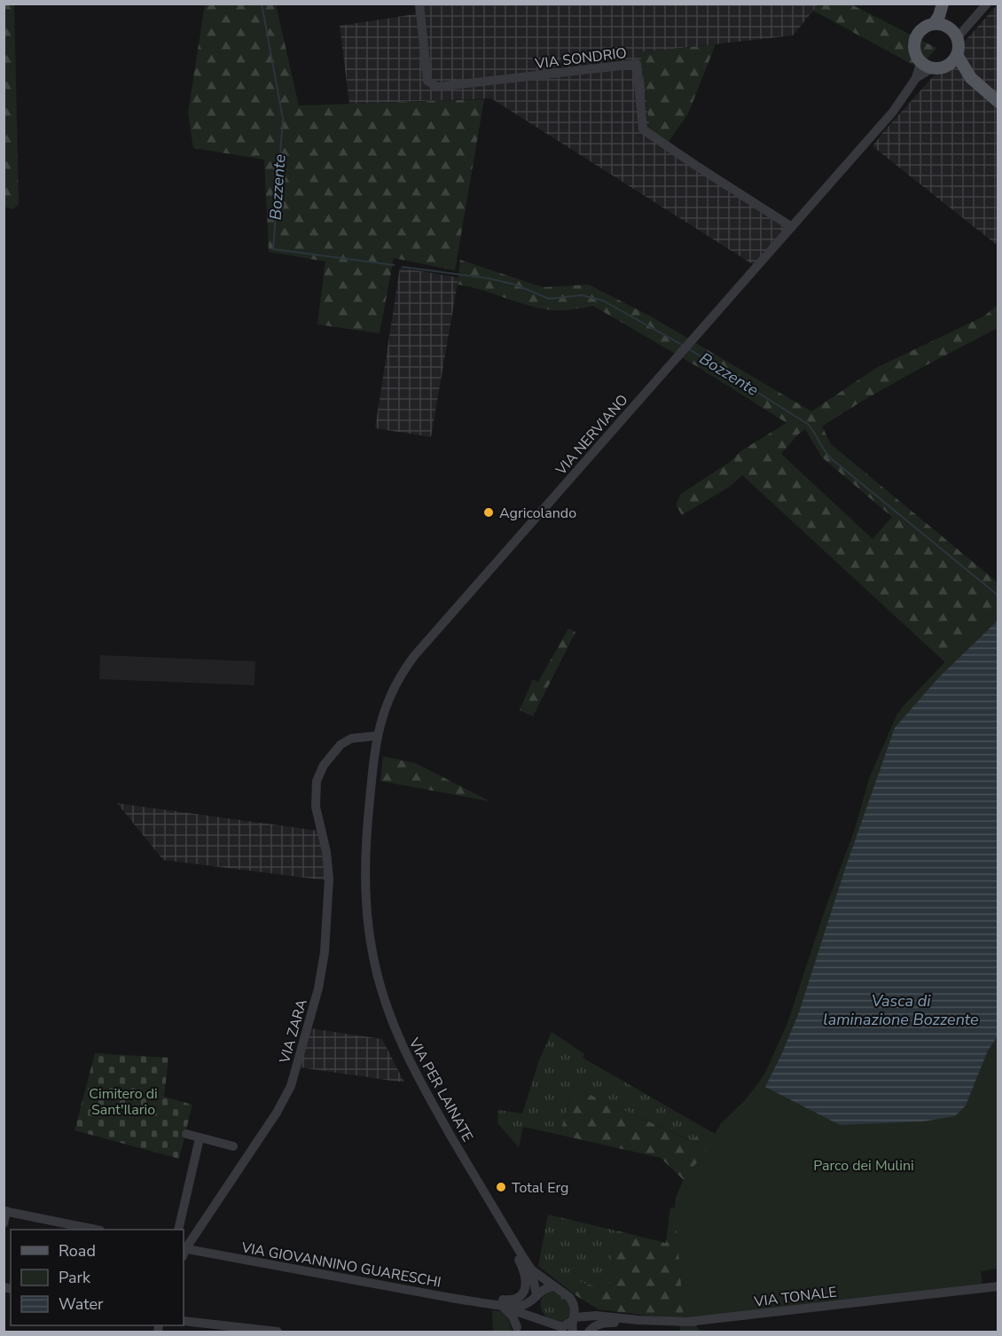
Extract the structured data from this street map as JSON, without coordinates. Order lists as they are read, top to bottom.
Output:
{
  "streets": {
    "street": [
      "VIA SONDRIO",
      "VIA NERVIANO",
      "VIA ZARA",
      "VIA PER LAINATE",
      "VIA GIOVANNINO GUARESCHI",
      "VIA TONALE"
    ]
  },
  "crossings": [
    ["VIA SONDRIO", "VIA NERVIANO"],
    ["VIA NERVIANO", "VIA ZARA"],
    ["VIA NERVIANO", "VIA PER LAINATE"],
    ["VIA ZARA", "VIA GIOVANNINO GUARESCHI"],
    ["VIA PER LAINATE", "VIA GIOVANNINO GUARESCHI"]
  ],
  "water": ["Bozzente", "Vasca di laminazione Bozzente"],
  "parks": ["Cimitero di Sant'Ilario", "Parco dei Mulini"],
  "places": ["Agricolando", "Total Erg"],
  "legend": ["Road", "Park", "Water"]
}
